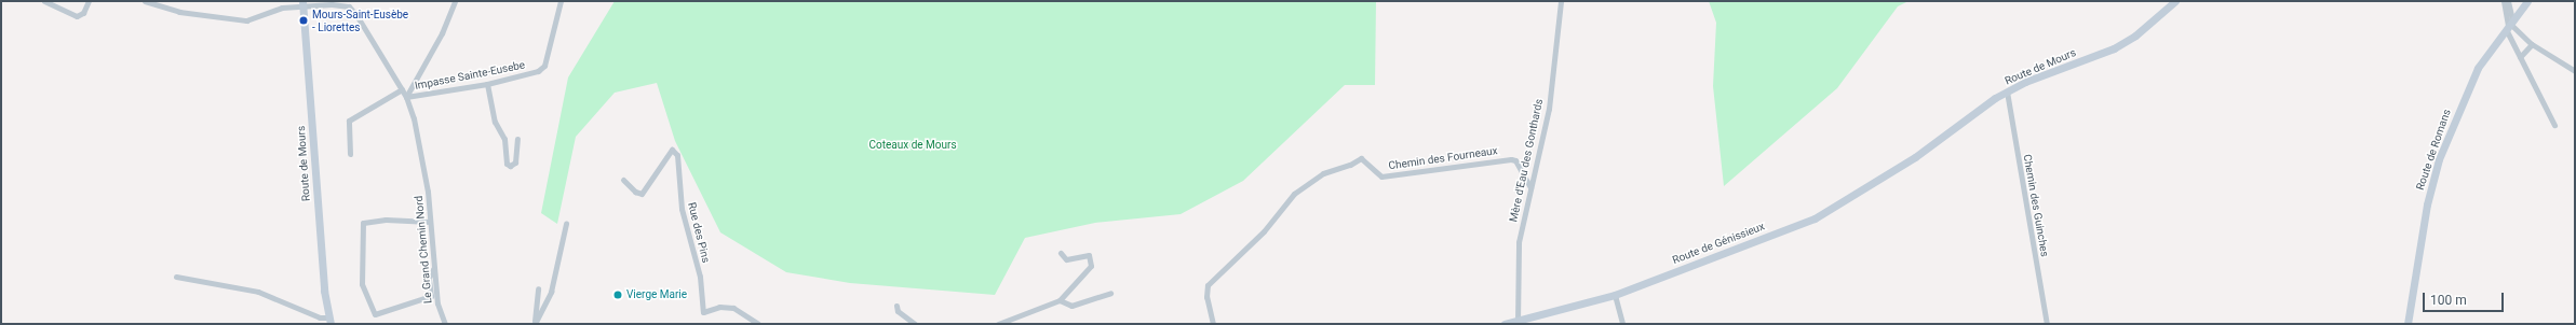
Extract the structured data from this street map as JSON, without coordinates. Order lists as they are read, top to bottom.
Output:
{
  "streets": {
    "street": [
      "Route de Mours",
      "Impasse Sainte-Eusebe",
      "Route de Romans",
      "Chemin des Fourneaux",
      "Mère d'Eau des Gonthards",
      "Chemin des Guinches",
      "Rue des Pins",
      "Route de Génissieux",
      "Le Grand Chemin Nord"
    ]
  },
  "crossings": [
    ["Route de Mours", "Chemin des Guinches"],
    ["Route de Mours", "Route de Génissieux"],
    ["Impasse Sainte-Eusebe", "Le Grand Chemin Nord"],
    ["Chemin des Fourneaux", "Mère d'Eau des Gonthards"],
    ["Mère d'Eau des Gonthards", "Route de Génissieux"]
  ],
  "parks": ["Coteaux de Mours"],
  "places": ["Mours-Saint-Eusèbe - Liorettes", "Vierge Marie"],
  "scale_bar": "100 m"
}
